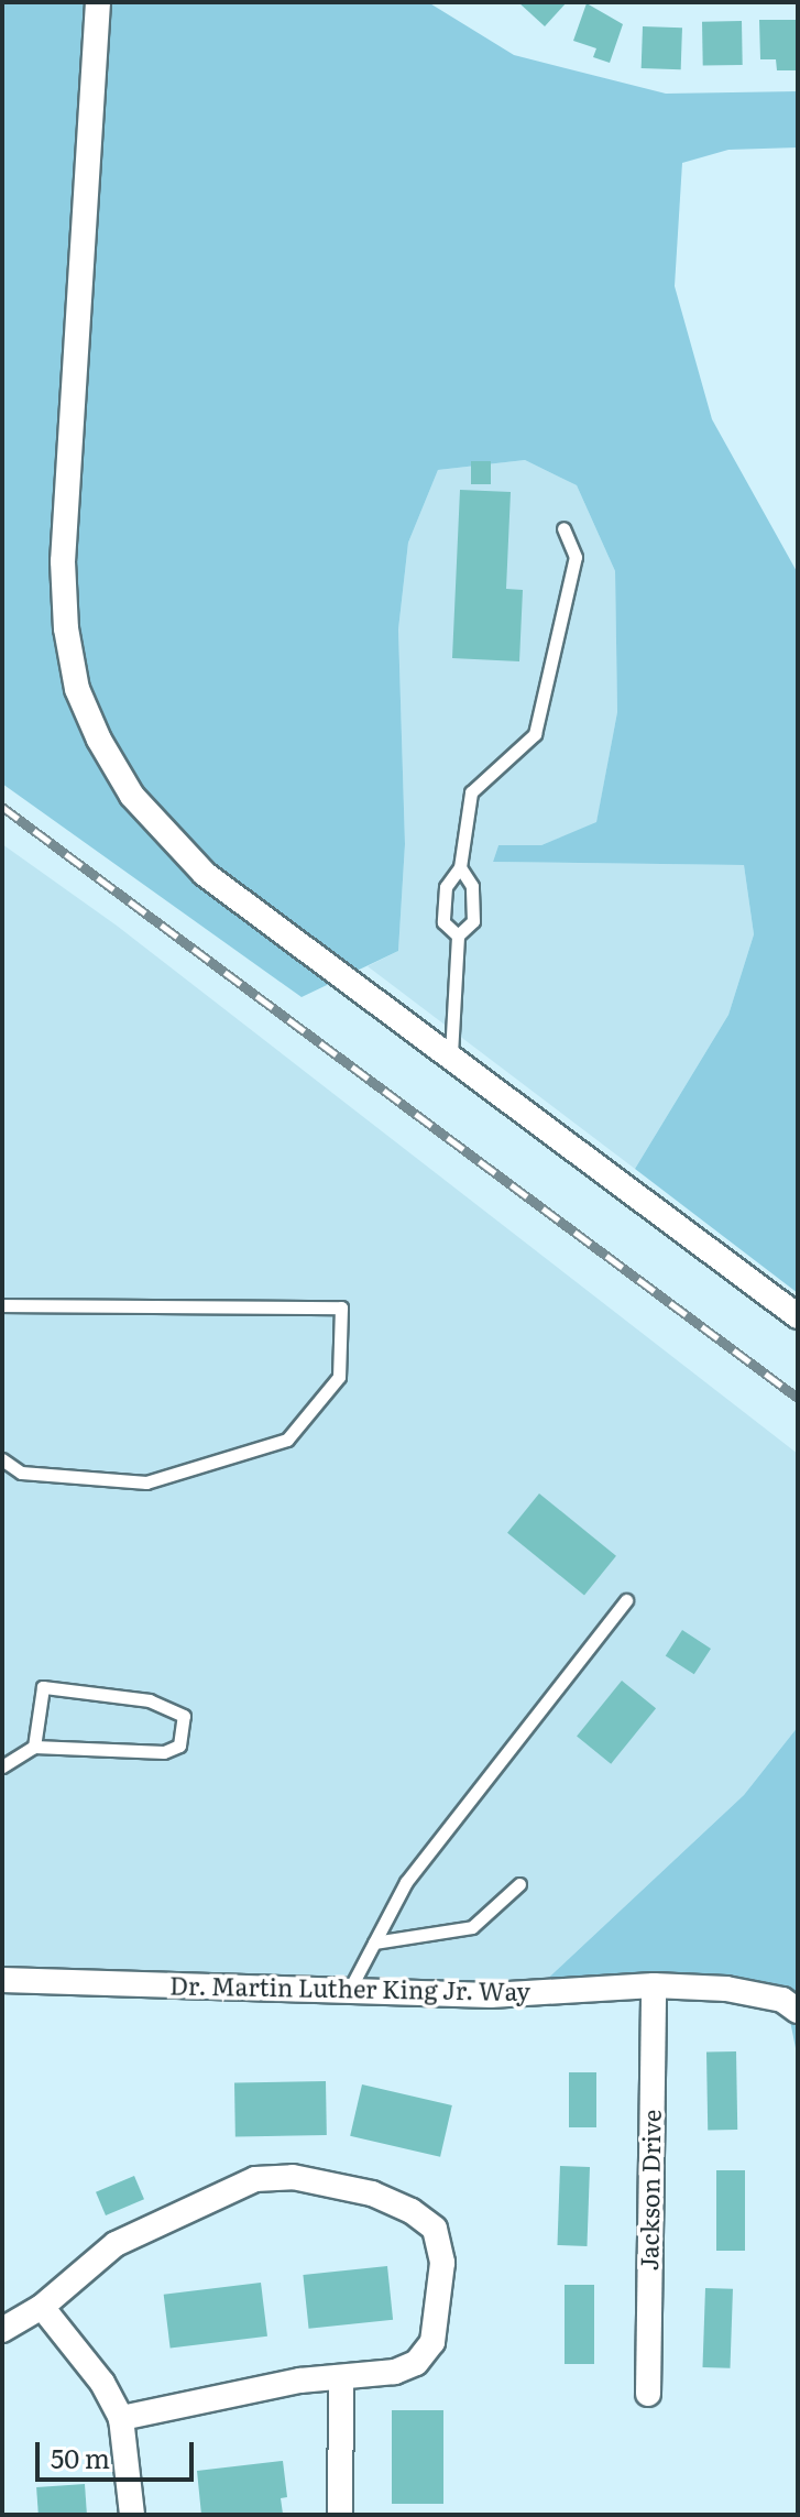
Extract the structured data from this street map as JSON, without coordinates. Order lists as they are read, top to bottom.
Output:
{
  "streets": {
    "street": ["Dr. Martin Luther King Jr. Way", "Jackson Drive"]
  },
  "crossings": [
    ["Dr. Martin Luther King Jr. Way", "Jackson Drive"]
  ],
  "scale_bar": "50 m"
}
